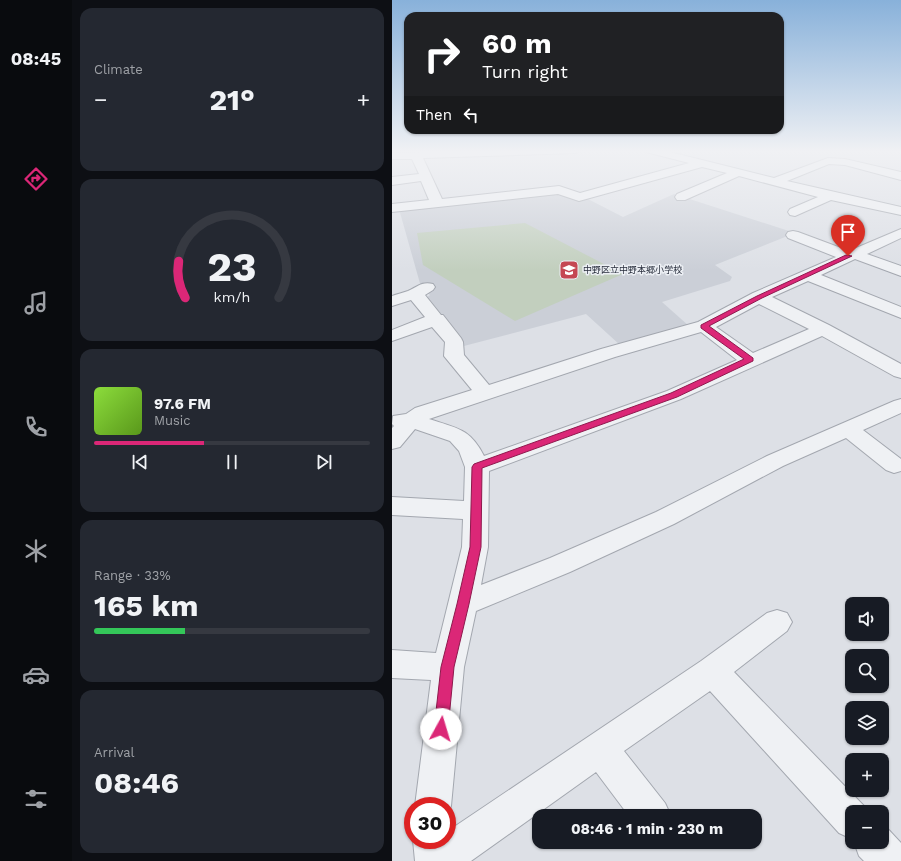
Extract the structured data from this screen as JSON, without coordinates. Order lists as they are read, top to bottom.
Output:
{
  "places": {
    "school or university": ["中野区立中野本郷小学校"]
  },
  "page": {
    "tabs": "08:45",
    "tile": [
      "Climate",
      ["Range · 33%", "165 km"],
      ["Arrival", "08:46"]
    ],
    "turn": ["60 m", "Turn right"],
    "heat": ["−", "21°", "+"],
    "then": "Then",
    "song": ["97.6 FM", "Music"],
    "map_buttons": ["+", "−"],
    "limit": "30",
    "trip": "08:46 · 1 min · 230 m",
    "gauge": ["23", "km/h"]
  }
}
